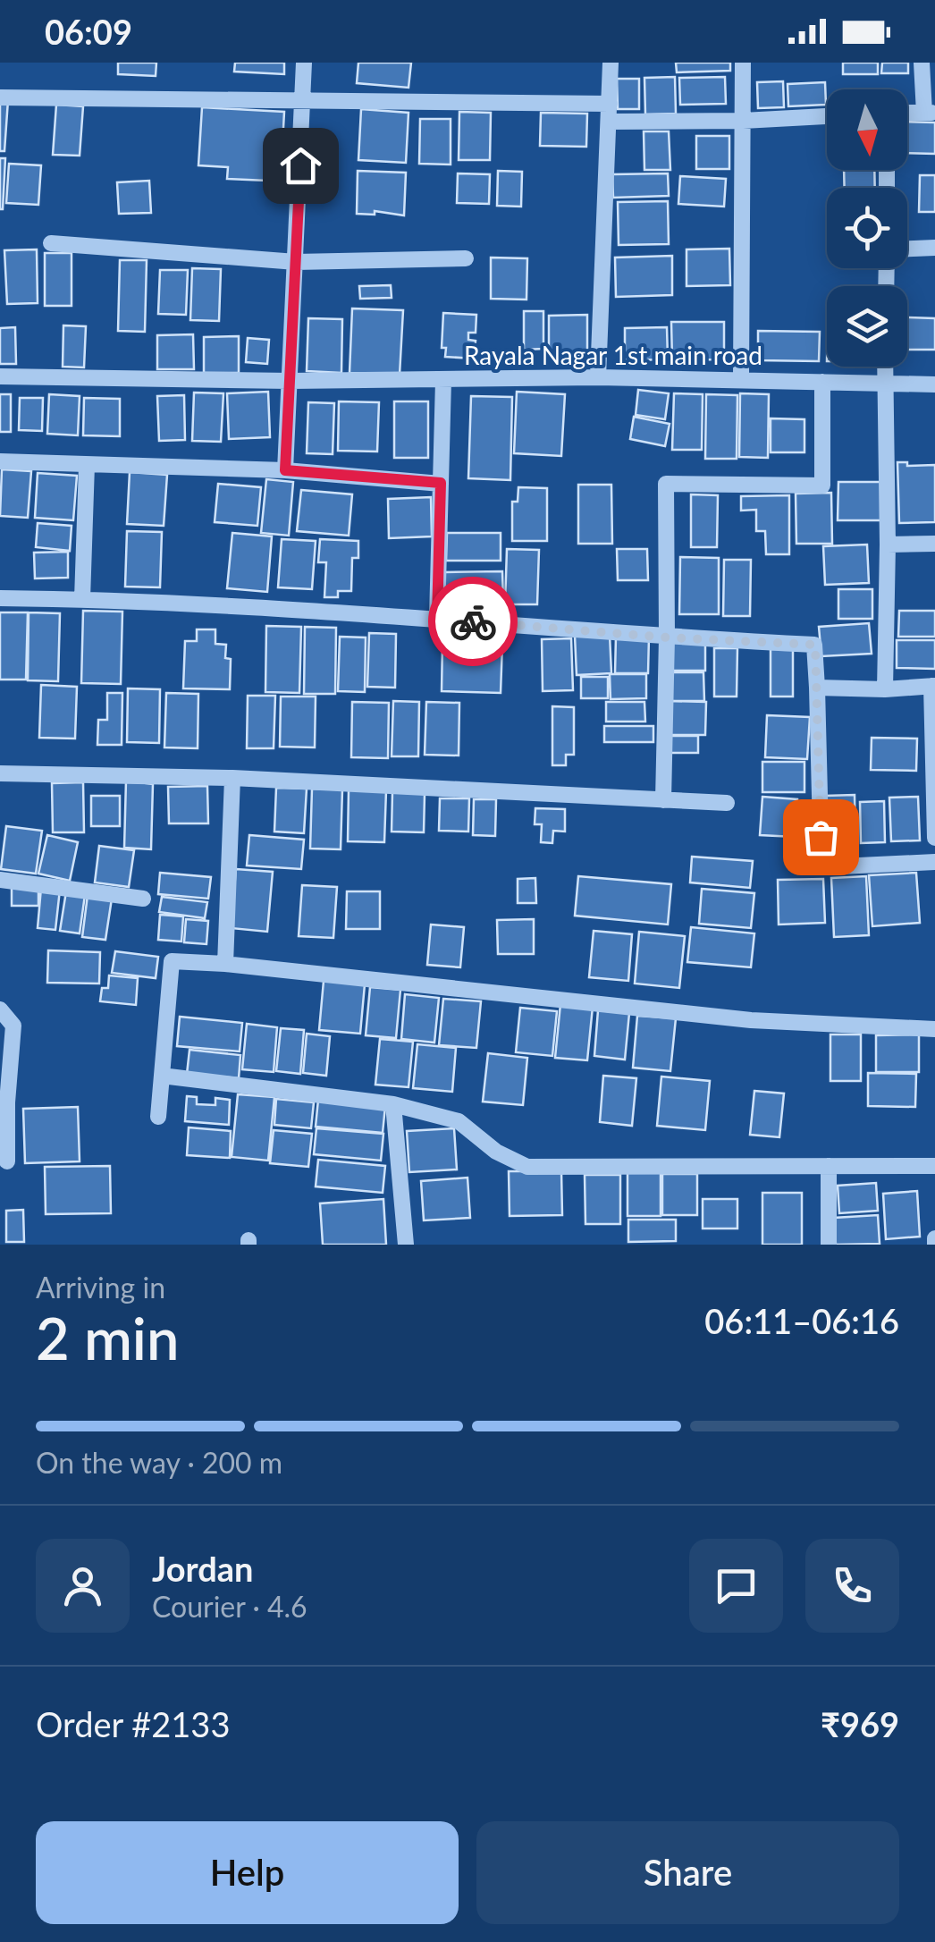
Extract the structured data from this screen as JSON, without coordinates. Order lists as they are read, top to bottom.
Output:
{
  "streets": {
    "street": ["Rayala Nagar 1st main road"]
  },
  "north": "bottom",
  "page": {
    "status": "06:09",
    "heading": ["2 min", "Arriving in", "06:11–06:16"],
    "panel": [
      "Jordan",
      "Courier · 4.6",
      "Order #2133",
      "₹969"
    ],
    "bar": "On the way · 200 m",
    "buttons": ["Help", "Share"]
  }
}
